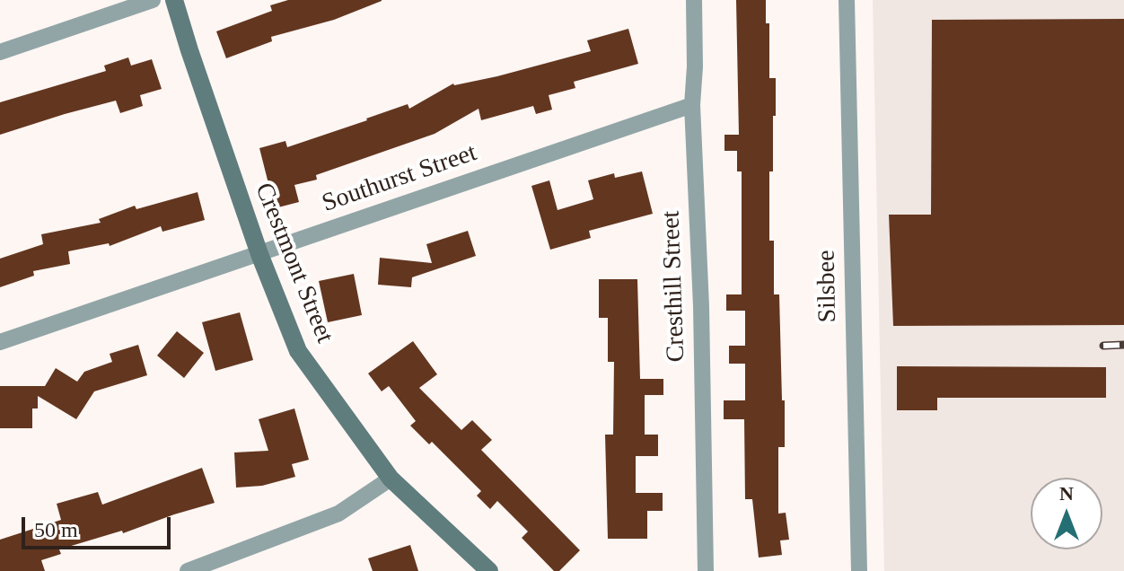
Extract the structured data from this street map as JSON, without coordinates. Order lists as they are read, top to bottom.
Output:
{
  "streets": {
    "street": [
      "Southurst Street",
      "Crestmont Street",
      "Cresthill Street",
      "Silsbee"
    ]
  },
  "crossings": [
    ["Southurst Street", "Crestmont Street"],
    ["Southurst Street", "Cresthill Street"]
  ],
  "scale_bar": "50 m",
  "north": "top"
}
